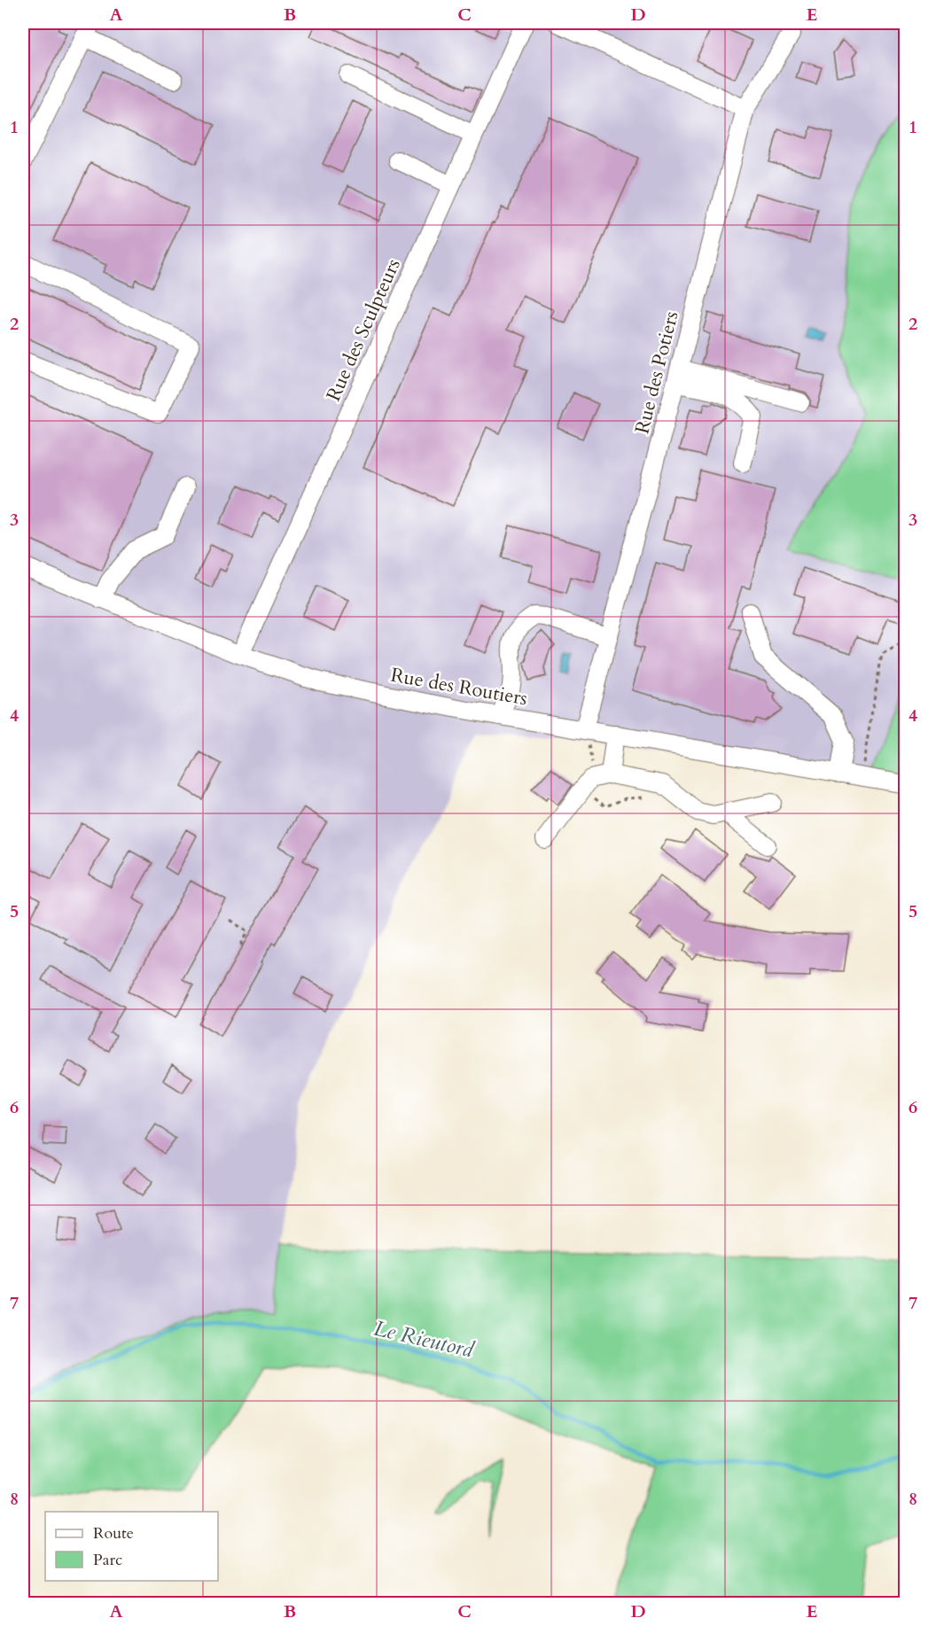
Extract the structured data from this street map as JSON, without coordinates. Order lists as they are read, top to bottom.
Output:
{
  "streets": {
    "street": ["Rue des Sculpteurs", "Rue des Potiers", "Rue des Routiers"]
  },
  "crossings": [
    ["Rue des Sculpteurs", "Rue des Routiers"],
    ["Rue des Potiers", "Rue des Routiers"]
  ],
  "water": ["Le Rieutord"],
  "legend": ["Route", "Parc"],
  "grid": {
    "columns": [
      "A",
      "B",
      "C",
      "D",
      "E"
    ],
    "rows": [
      "1",
      "2",
      "3",
      "4",
      "5",
      "6",
      "7",
      "8"
    ]
  }
}
